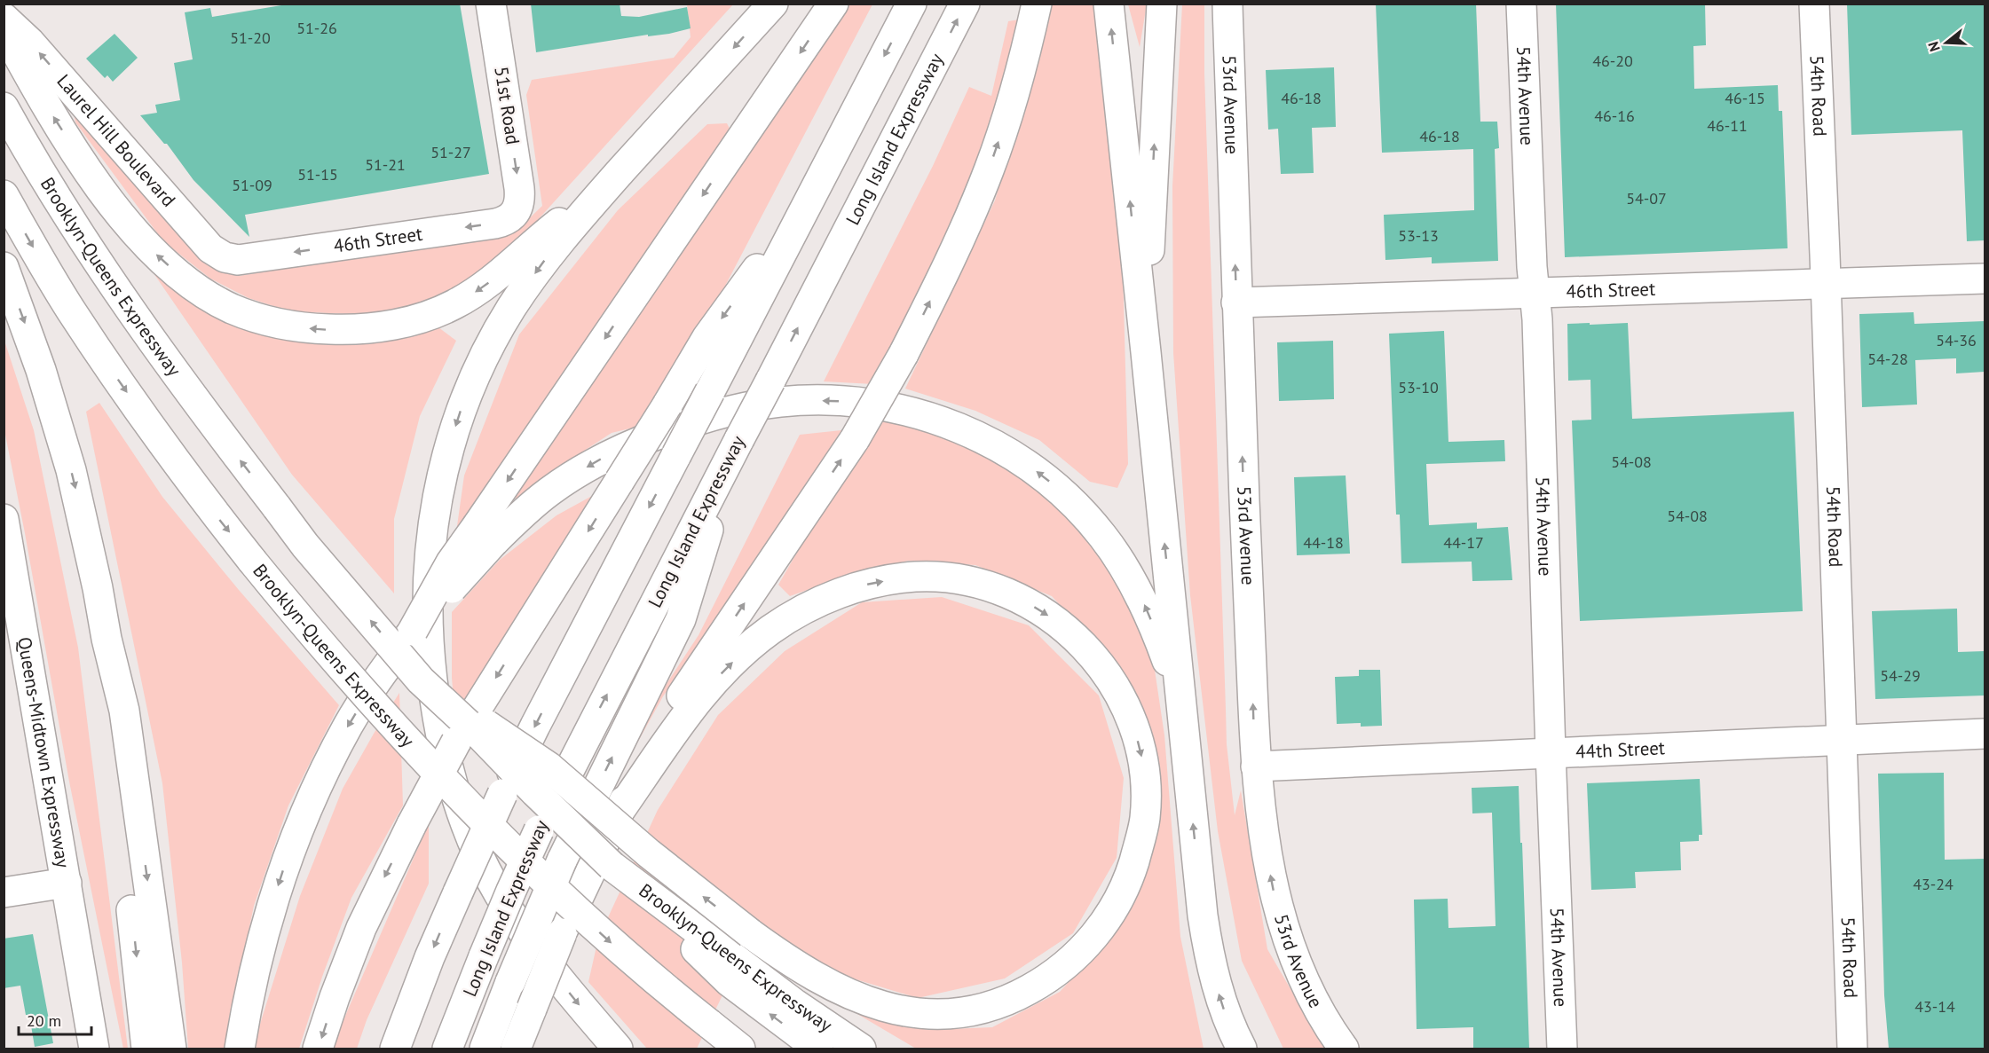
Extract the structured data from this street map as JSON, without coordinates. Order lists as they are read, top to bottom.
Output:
{
  "streets": {
    "main road": [
      "54th Avenue",
      "54th Road",
      "53rd Avenue",
      "51st Road",
      "Long Island Expressway",
      "Laurel Hill Boulevard",
      "46th Street",
      "Brooklyn-Queens Expressway",
      "44th Street",
      "Queens-Midtown Expressway"
    ]
  },
  "crossings": [
    ["54th Avenue", "46th Street"],
    ["54th Avenue", "44th Street"],
    ["54th Road", "46th Street"],
    ["54th Road", "44th Street"],
    ["53rd Avenue", "46th Street"],
    ["53rd Avenue", "44th Street"],
    ["51st Road", "46th Street"],
    ["Laurel Hill Boulevard", "46th Street"]
  ],
  "one_way": ["51st Road", "Laurel Hill Boulevard"],
  "house_numbers": [
    "51-26",
    "51-20",
    "46-20",
    "46-18",
    "46-15",
    "46-16",
    "46-11",
    "46-18",
    "51-27",
    "51-21",
    "51-15",
    "51-09",
    "54-07",
    "53-13",
    "54-36",
    "54-28",
    "53-10",
    "54-08",
    "54-08",
    "44-18",
    "44-17",
    "54-29",
    "43-24",
    "43-14"
  ],
  "scale_bar": "20 m",
  "north": "left"
}
